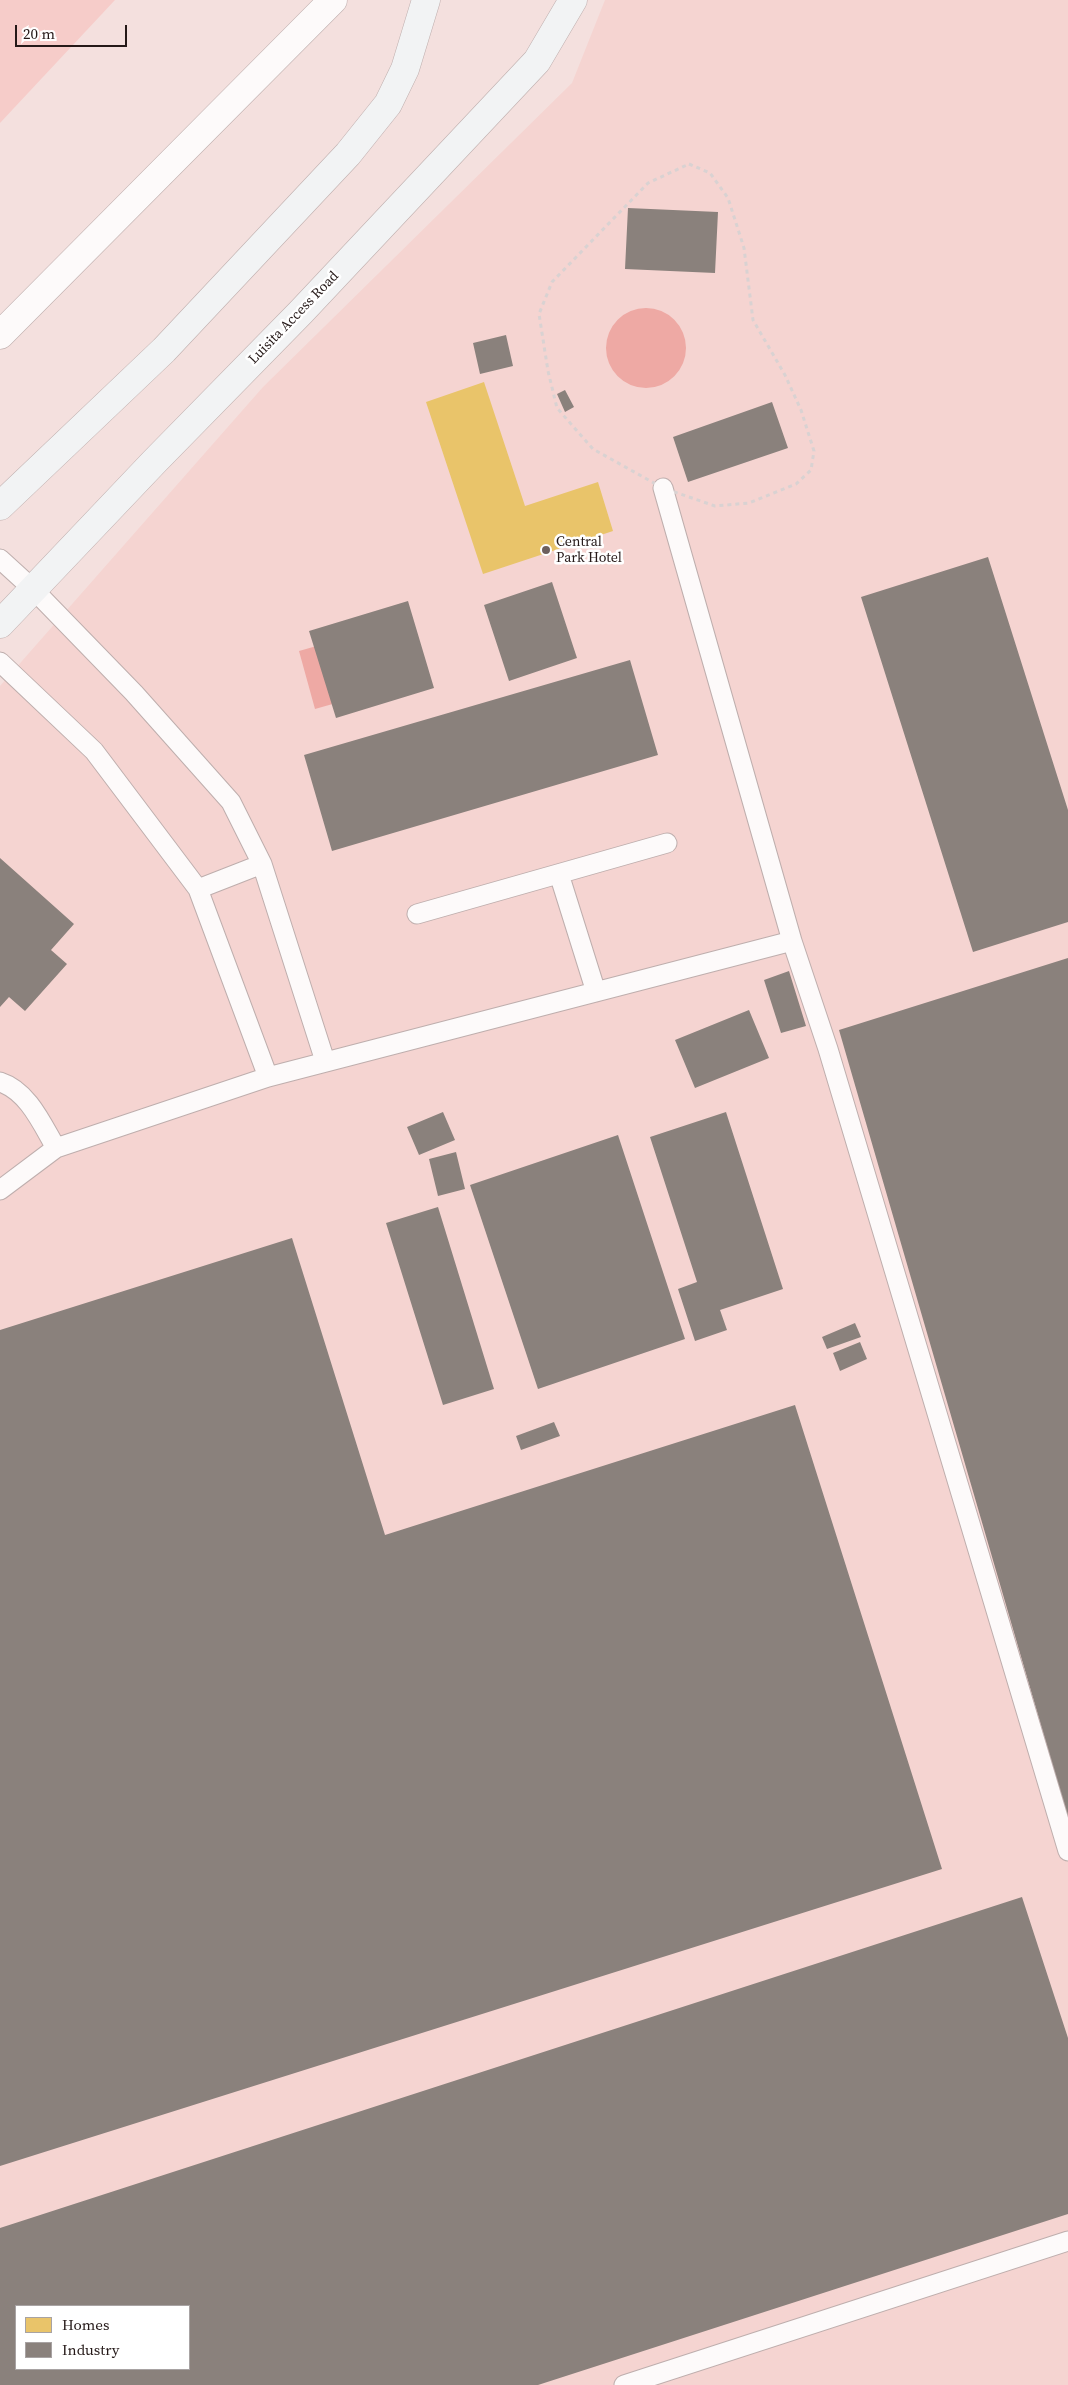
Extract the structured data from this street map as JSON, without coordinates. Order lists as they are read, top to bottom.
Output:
{
  "streets": {
    "main road": ["Luisita Access Road"]
  },
  "places": ["Central Park Hotel"],
  "legend": ["Homes", "Industry"],
  "scale_bar": "20 m"
}
